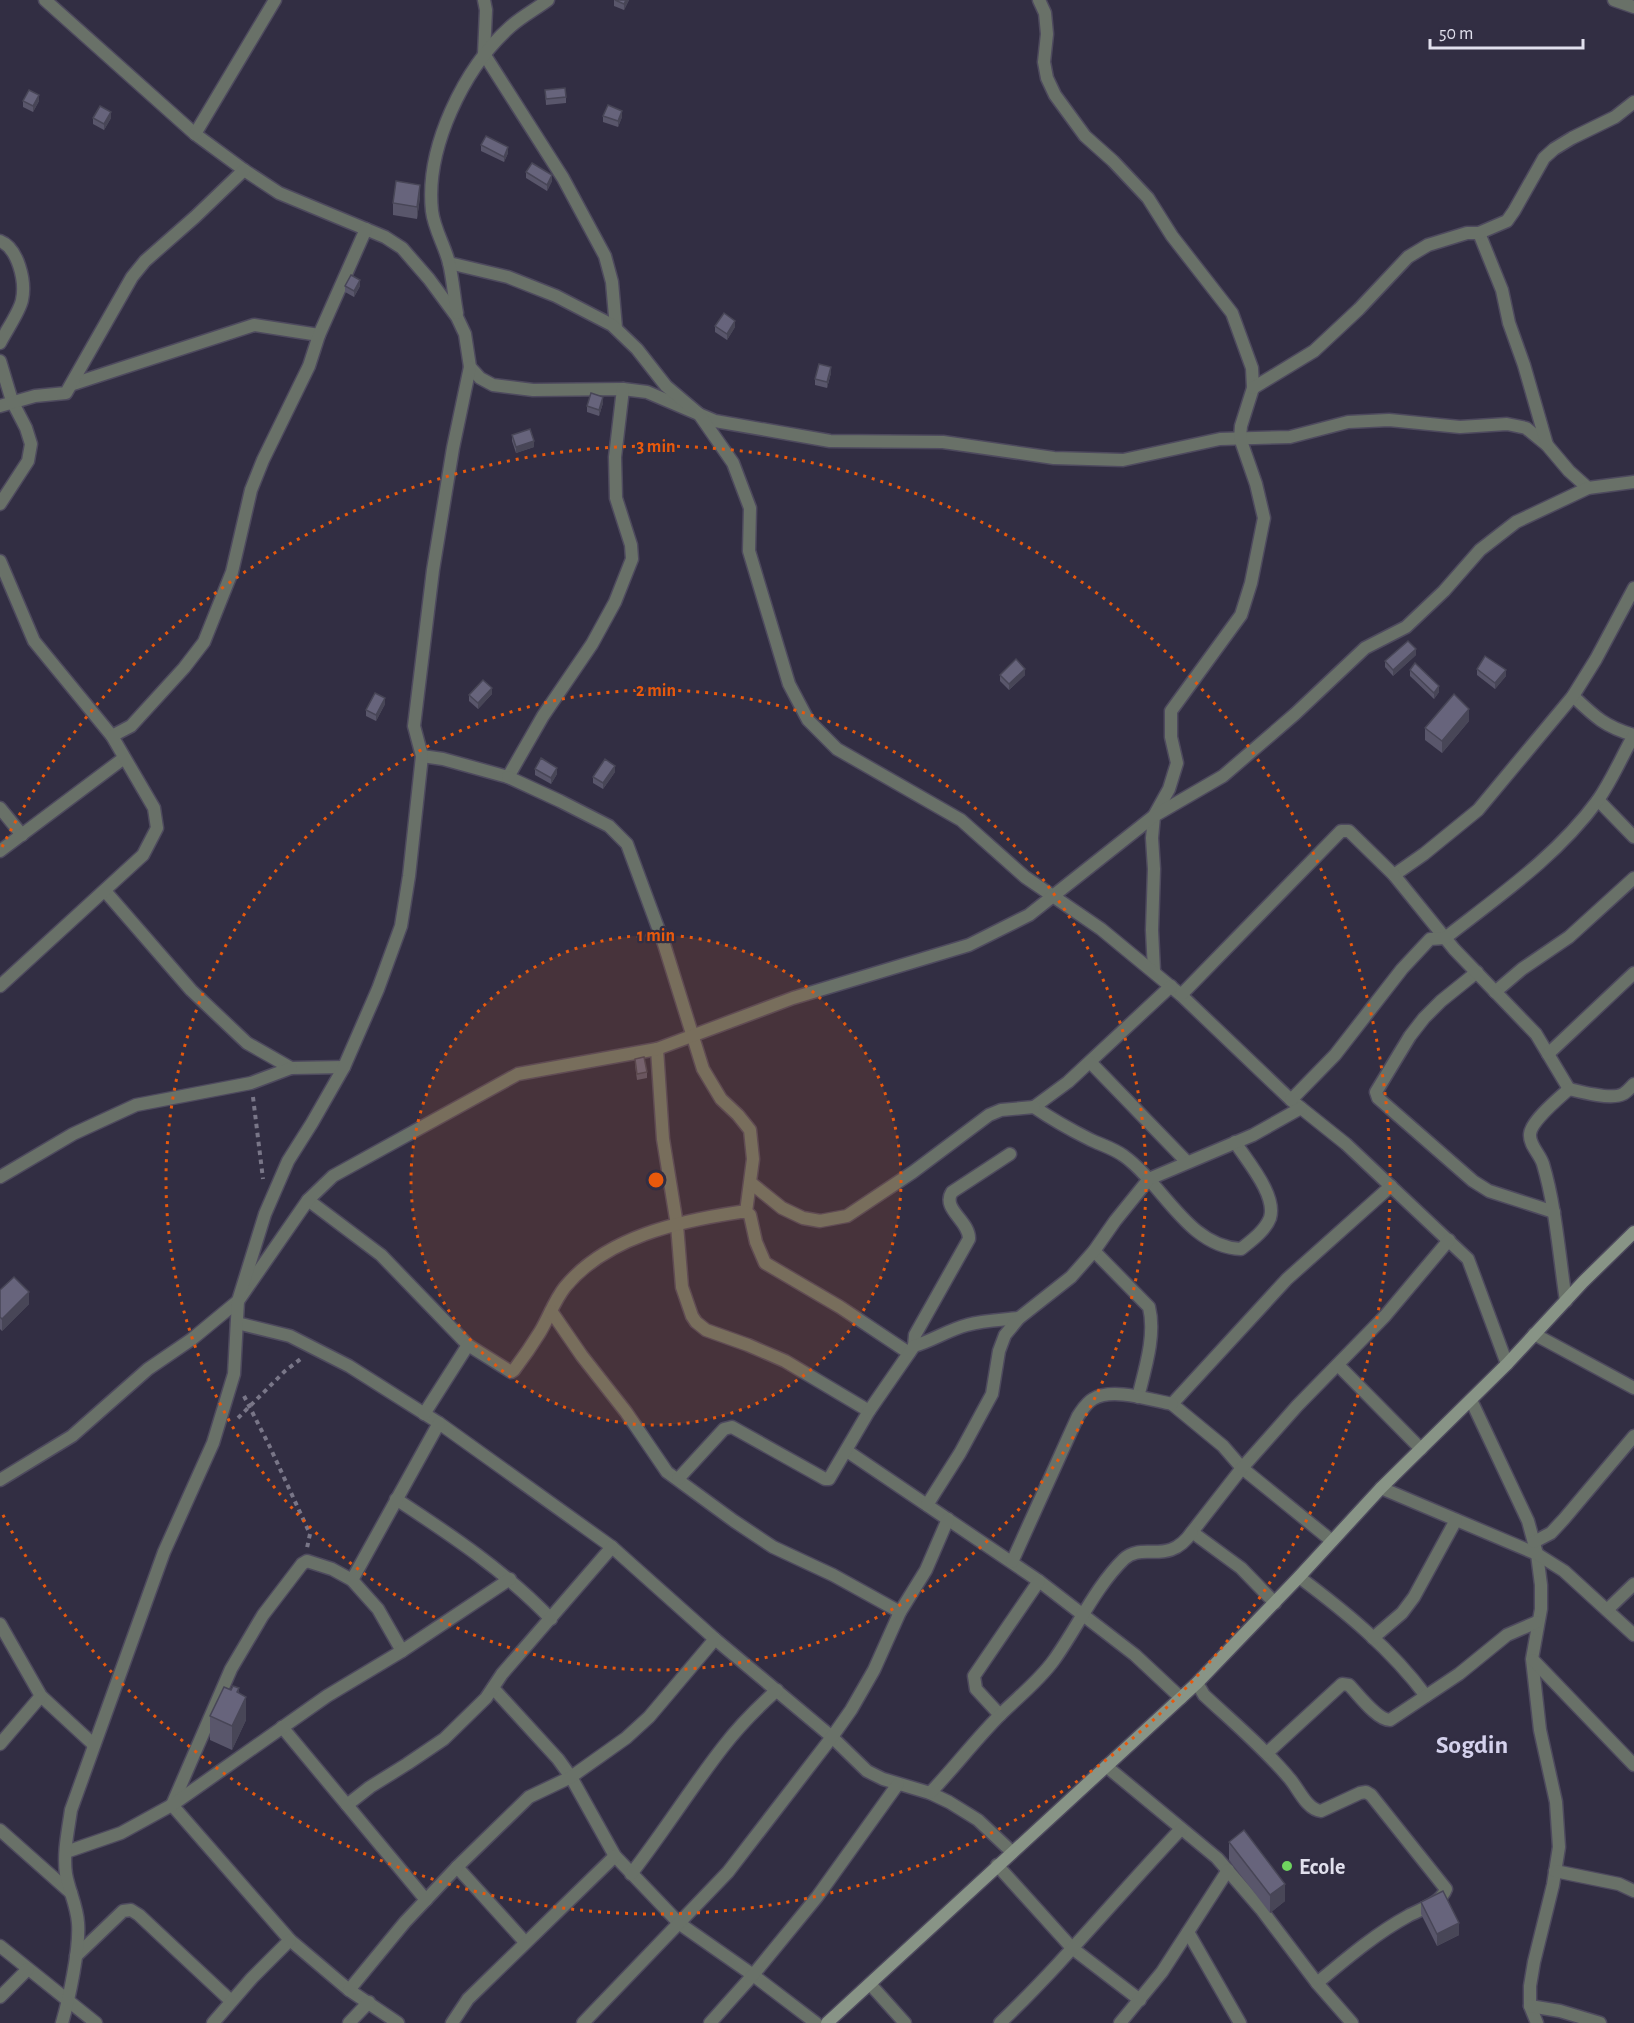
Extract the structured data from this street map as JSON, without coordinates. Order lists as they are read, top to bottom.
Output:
{
  "districts": ["Sogdin"],
  "places": ["Ecole"],
  "scale_bar": "50 m",
  "rings": ["3 min", "2 min", "1 min"]
}
